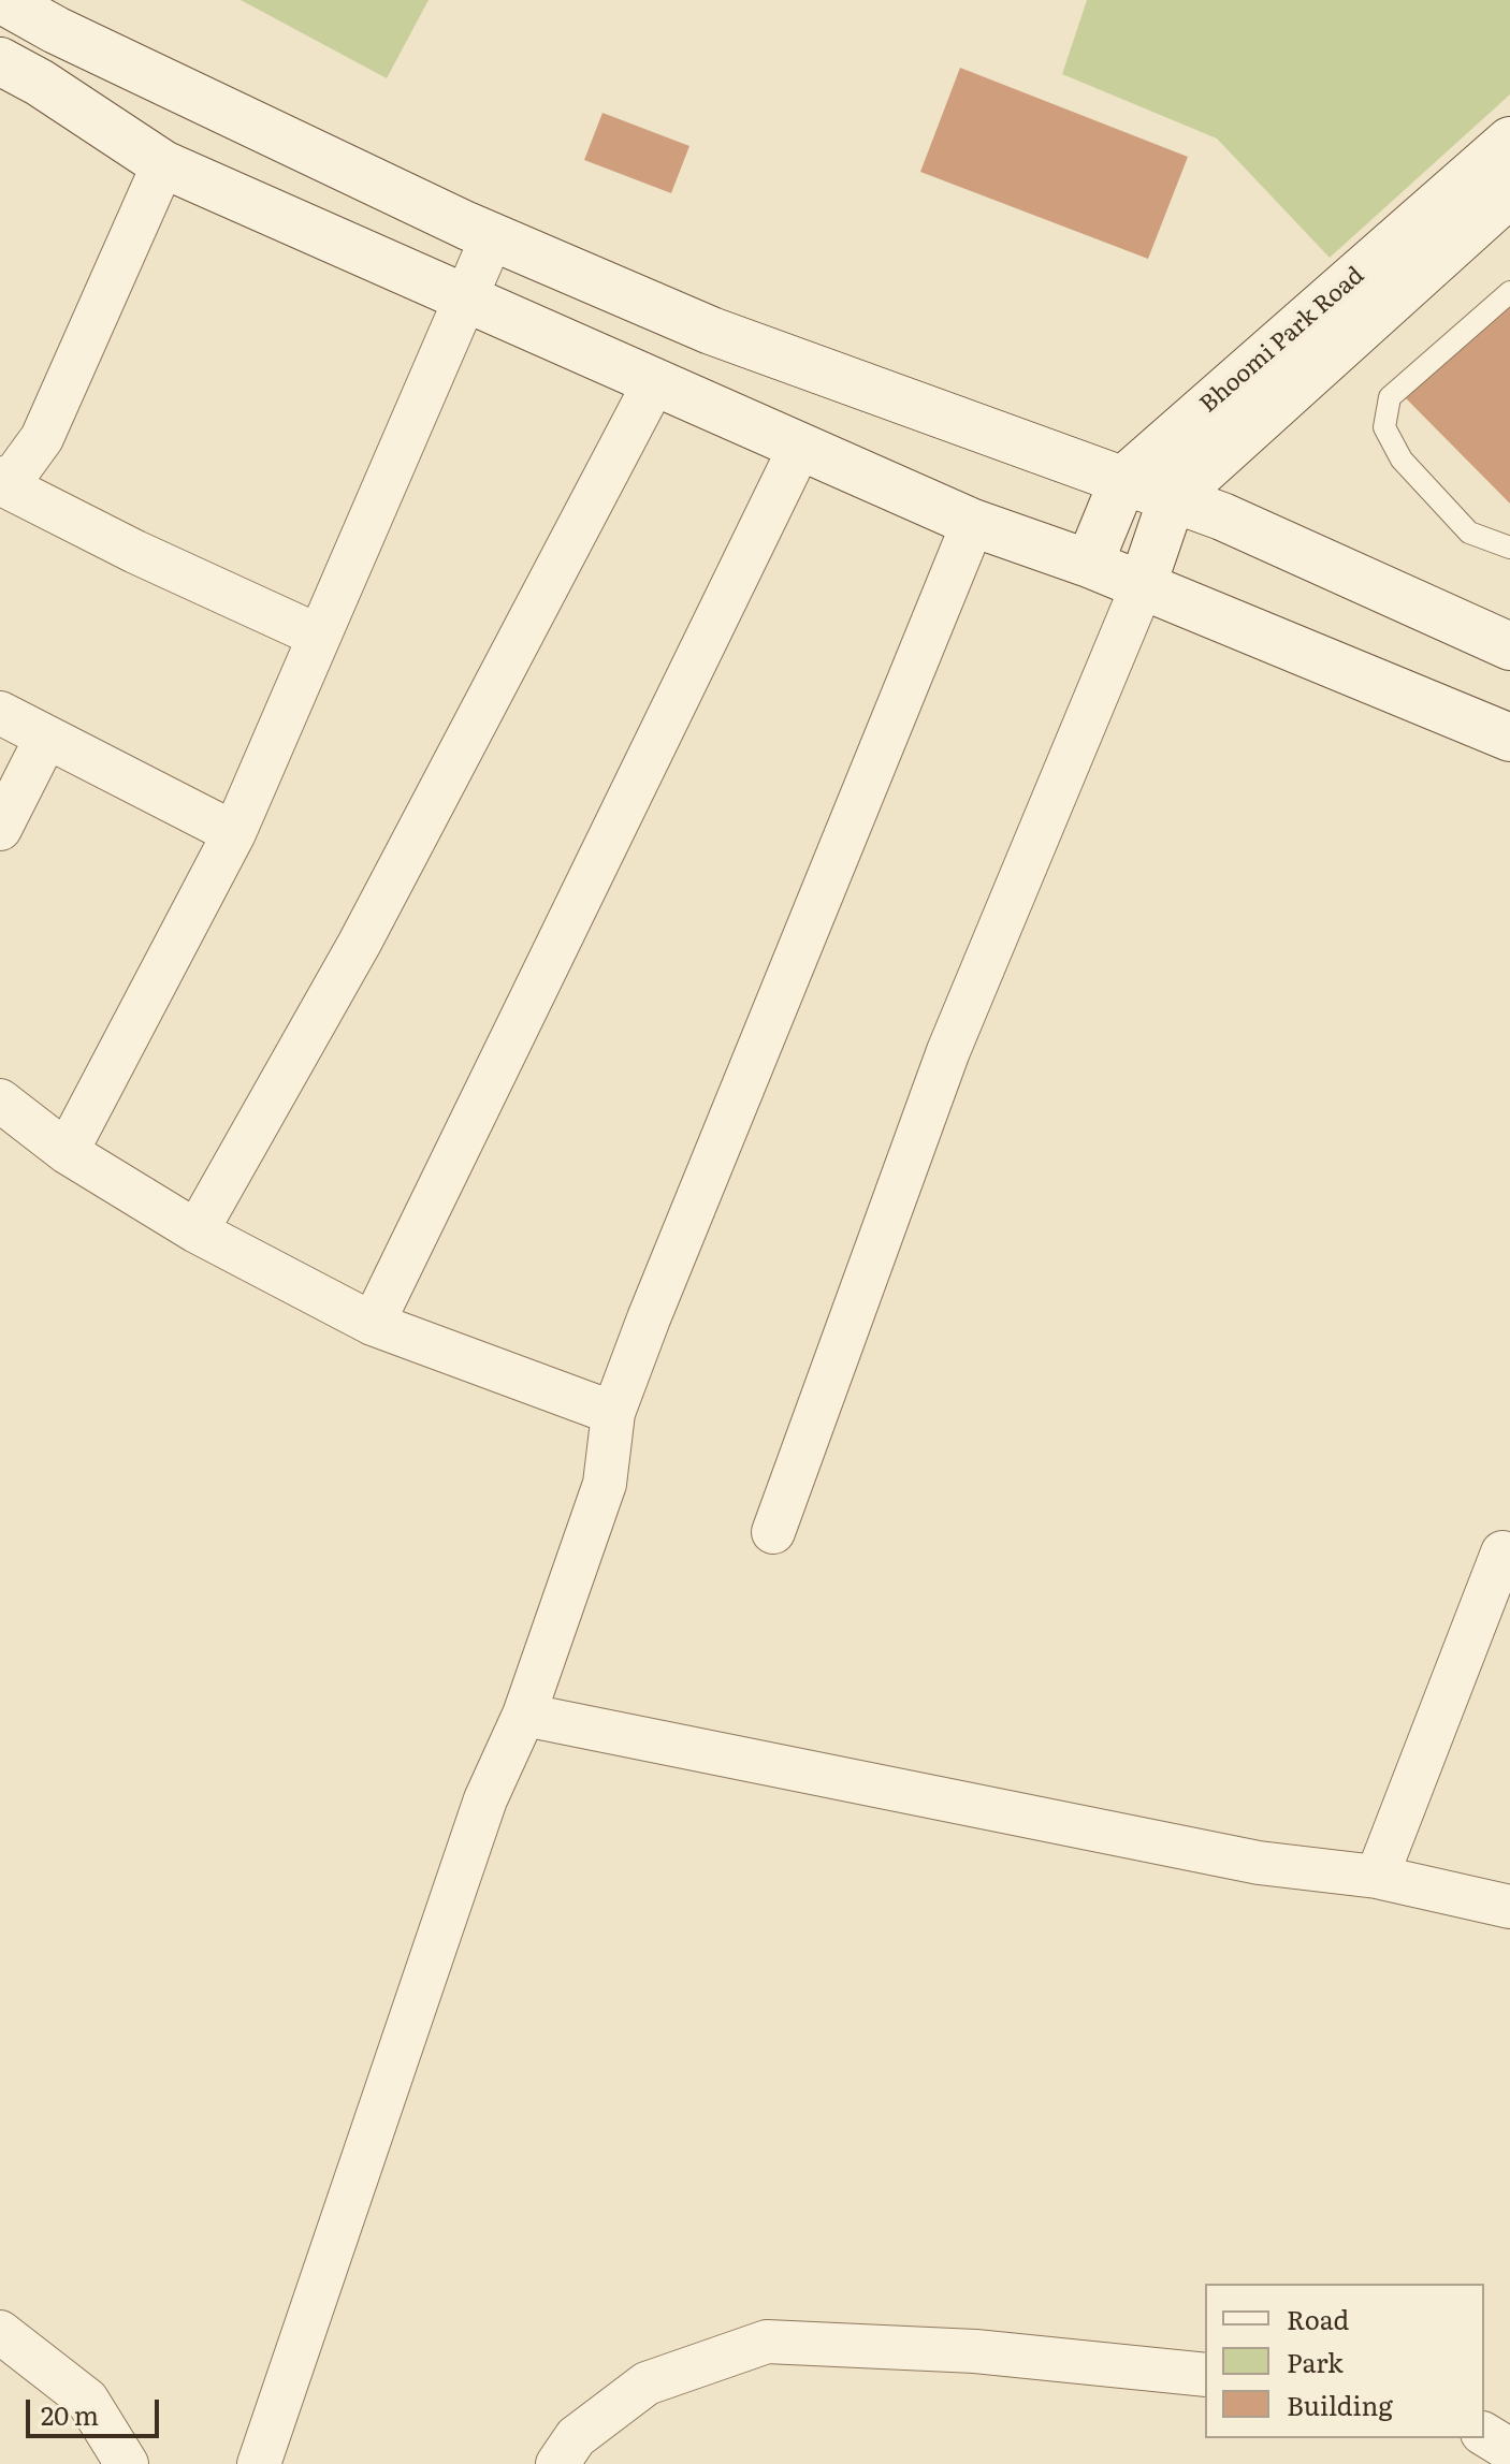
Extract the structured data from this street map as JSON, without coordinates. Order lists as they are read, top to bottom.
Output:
{
  "streets": {
    "main road": ["Bhoomi Park Road"]
  },
  "legend": ["Road", "Park", "Building"],
  "scale_bar": "20 m"
}
